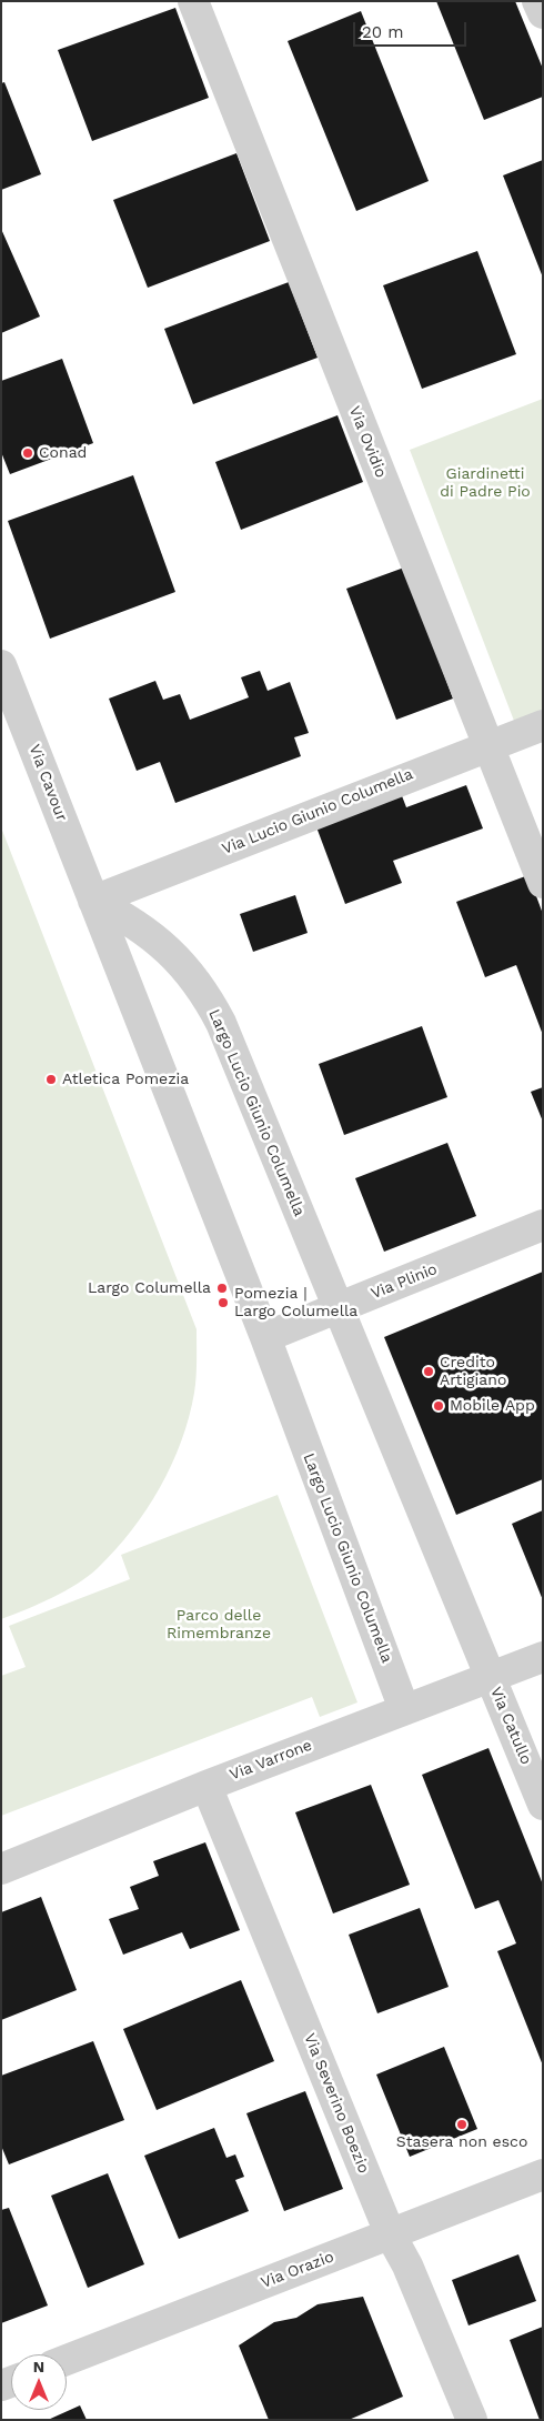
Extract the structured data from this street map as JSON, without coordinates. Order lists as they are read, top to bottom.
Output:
{
  "streets": {
    "street": [
      "Via Ovidio",
      "Via Cavour",
      "Via Lucio Giunio Columella",
      "Largo Lucio Giunio Columella",
      "Via Plinio",
      "Via Catullo",
      "Via Varrone",
      "Via Severino Boezio",
      "Via Orazio"
    ]
  },
  "crossings": [
    ["Via Ovidio", "Via Lucio Giunio Columella"],
    ["Via Cavour", "Via Lucio Giunio Columella"],
    ["Via Cavour", "Largo Lucio Giunio Columella"],
    ["Via Lucio Giunio Columella", "Largo Lucio Giunio Columella"],
    ["Largo Lucio Giunio Columella", "Via Plinio"],
    ["Largo Lucio Giunio Columella", "Via Catullo"],
    ["Largo Lucio Giunio Columella", "Via Varrone"],
    ["Via Catullo", "Via Varrone"],
    ["Via Varrone", "Via Severino Boezio"],
    ["Via Severino Boezio", "Via Orazio"]
  ],
  "parks": ["Giardinetti di Padre Pio", "Parco delle Rimembranze"],
  "places": [
    "Conad",
    "Atletica Pomezia",
    "Largo Columella",
    "Pomezia | Largo Columella",
    "Credito Artigiano",
    "Mobile App",
    "Stasera non esco"
  ],
  "scale_bar": "20 m",
  "north": "top"
}
